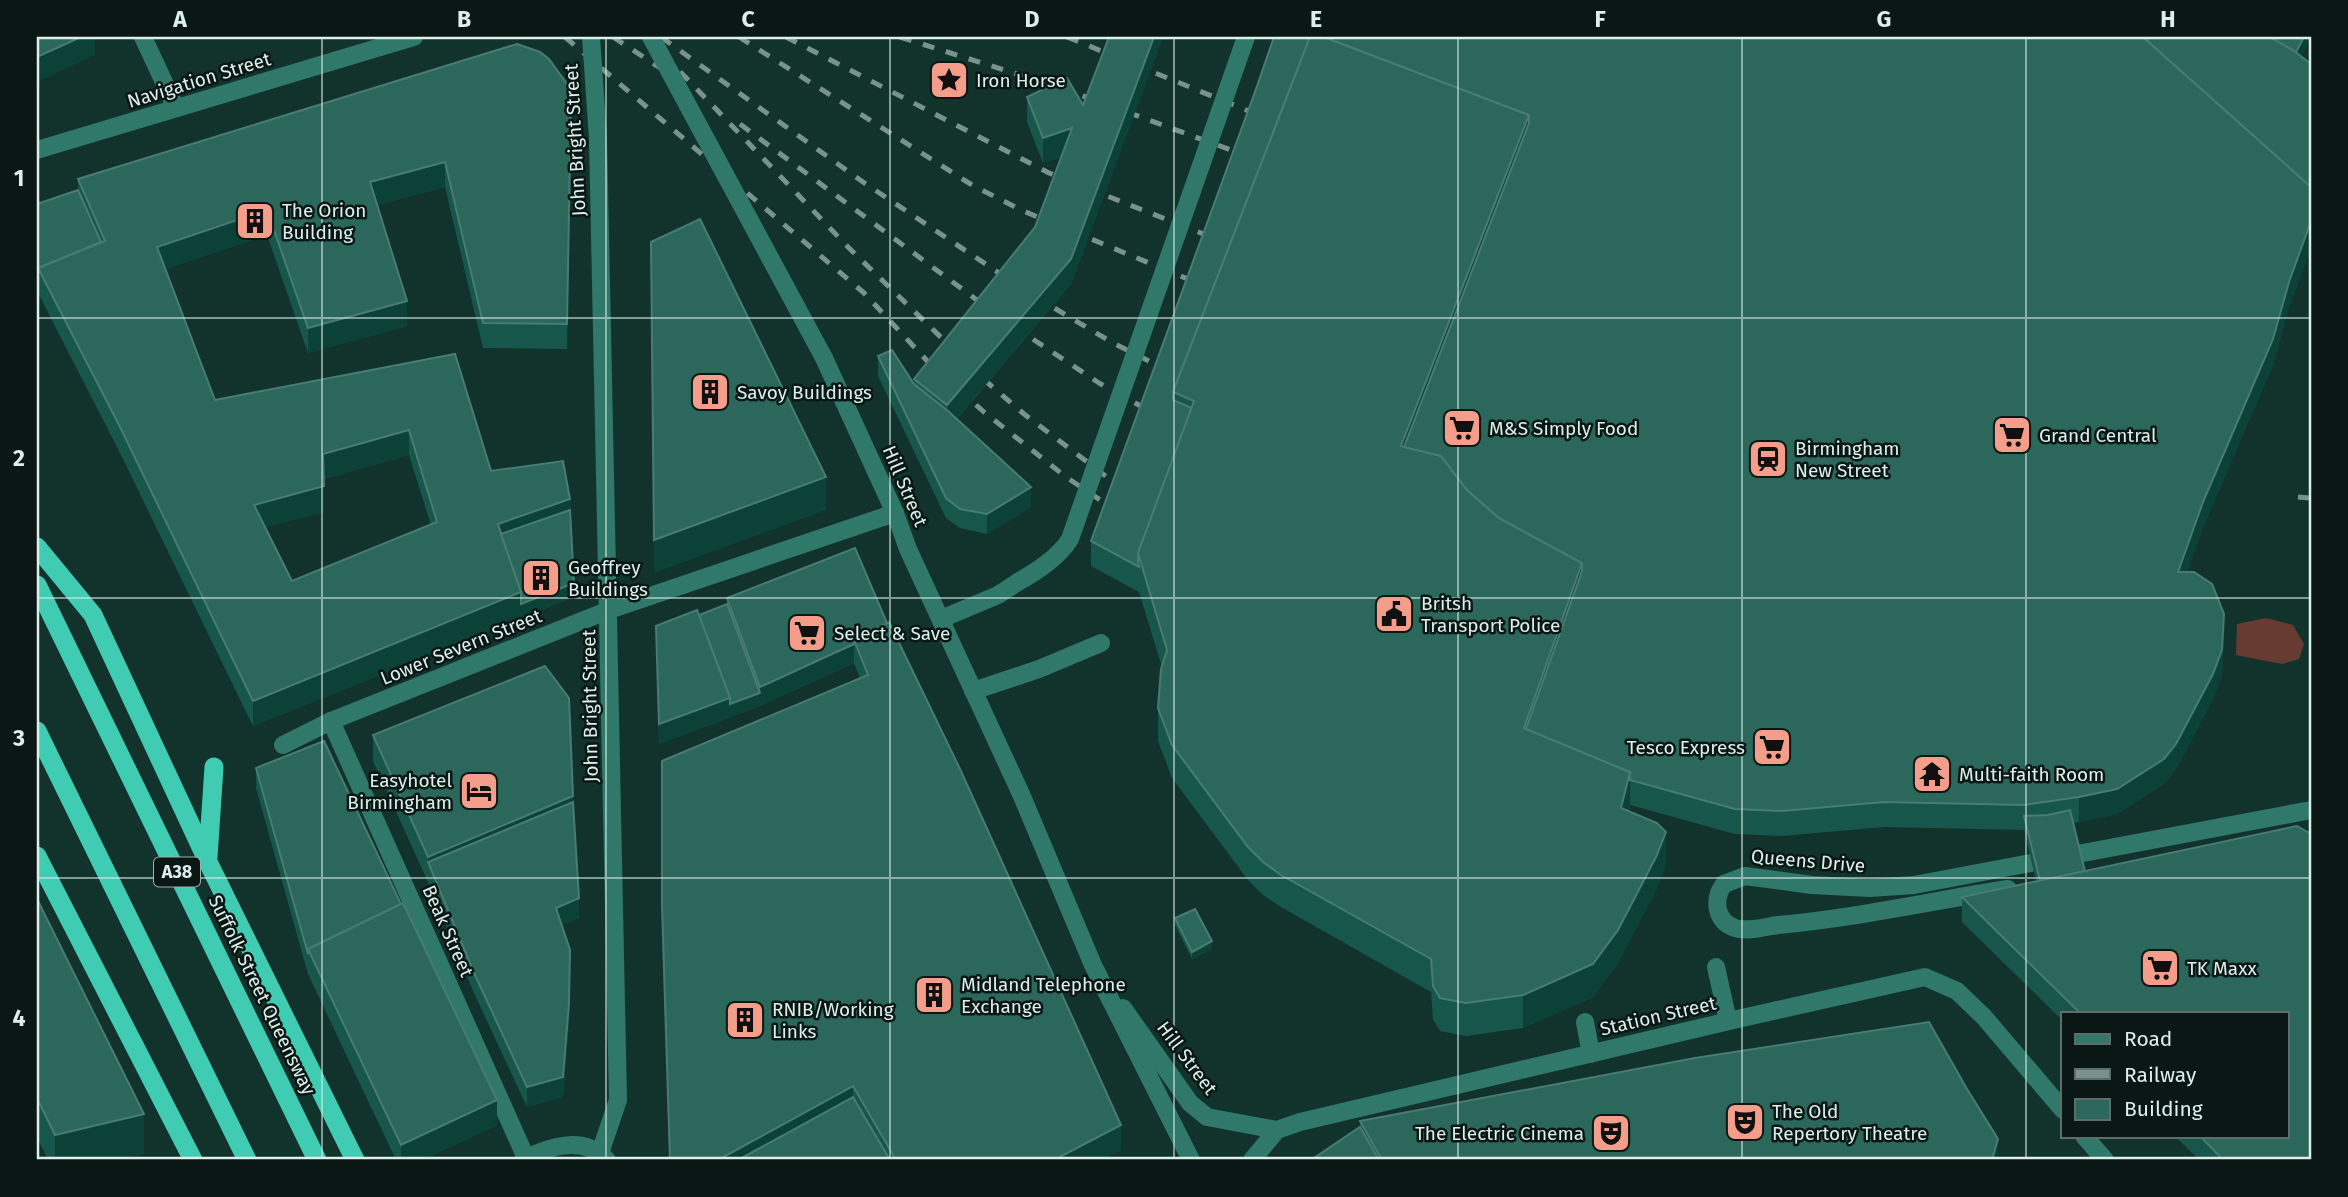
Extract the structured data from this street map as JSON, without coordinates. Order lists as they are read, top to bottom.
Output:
{
  "streets": {
    "highway": ["A38", "Suffolk Street Queensway"],
    "street": [
      "Navigation Street",
      "John Bright Street",
      "Hill Street",
      "Lower Severn Street",
      "Queens Drive",
      "Beak Street",
      "Station Street"
    ]
  },
  "crossings": [
    ["John Bright Street", "Lower Severn Street"],
    ["Hill Street", "Lower Severn Street"],
    ["Hill Street", "Station Street"],
    ["Lower Severn Street", "Beak Street"]
  ],
  "places": {
    "place": ["Iron Horse"],
    "building": [
      "The Orion Building",
      "Savoy Buildings",
      "Geoffrey Buildings",
      "Midland Telephone Exchange",
      "RNIB/Working Links"
    ],
    "supermarket": [
      "M&S Simply Food",
      "Grand Central",
      "Select & Save",
      "Tesco Express",
      "TK Maxx"
    ],
    "station": ["Birmingham New Street"],
    "public building": ["Britsh Transport Police"],
    "temple": ["Multi-faith Room"],
    "hotel": ["Easyhotel Birmingham"],
    "theatre": ["The Old Repertory Theatre", "The Electric Cinema"]
  },
  "legend": ["Road", "Railway", "Building"],
  "grid": {
    "columns": [
      "A",
      "B",
      "C",
      "D",
      "E",
      "F",
      "G",
      "H"
    ],
    "rows": [
      "1",
      "2",
      "3",
      "4"
    ]
  }
}
